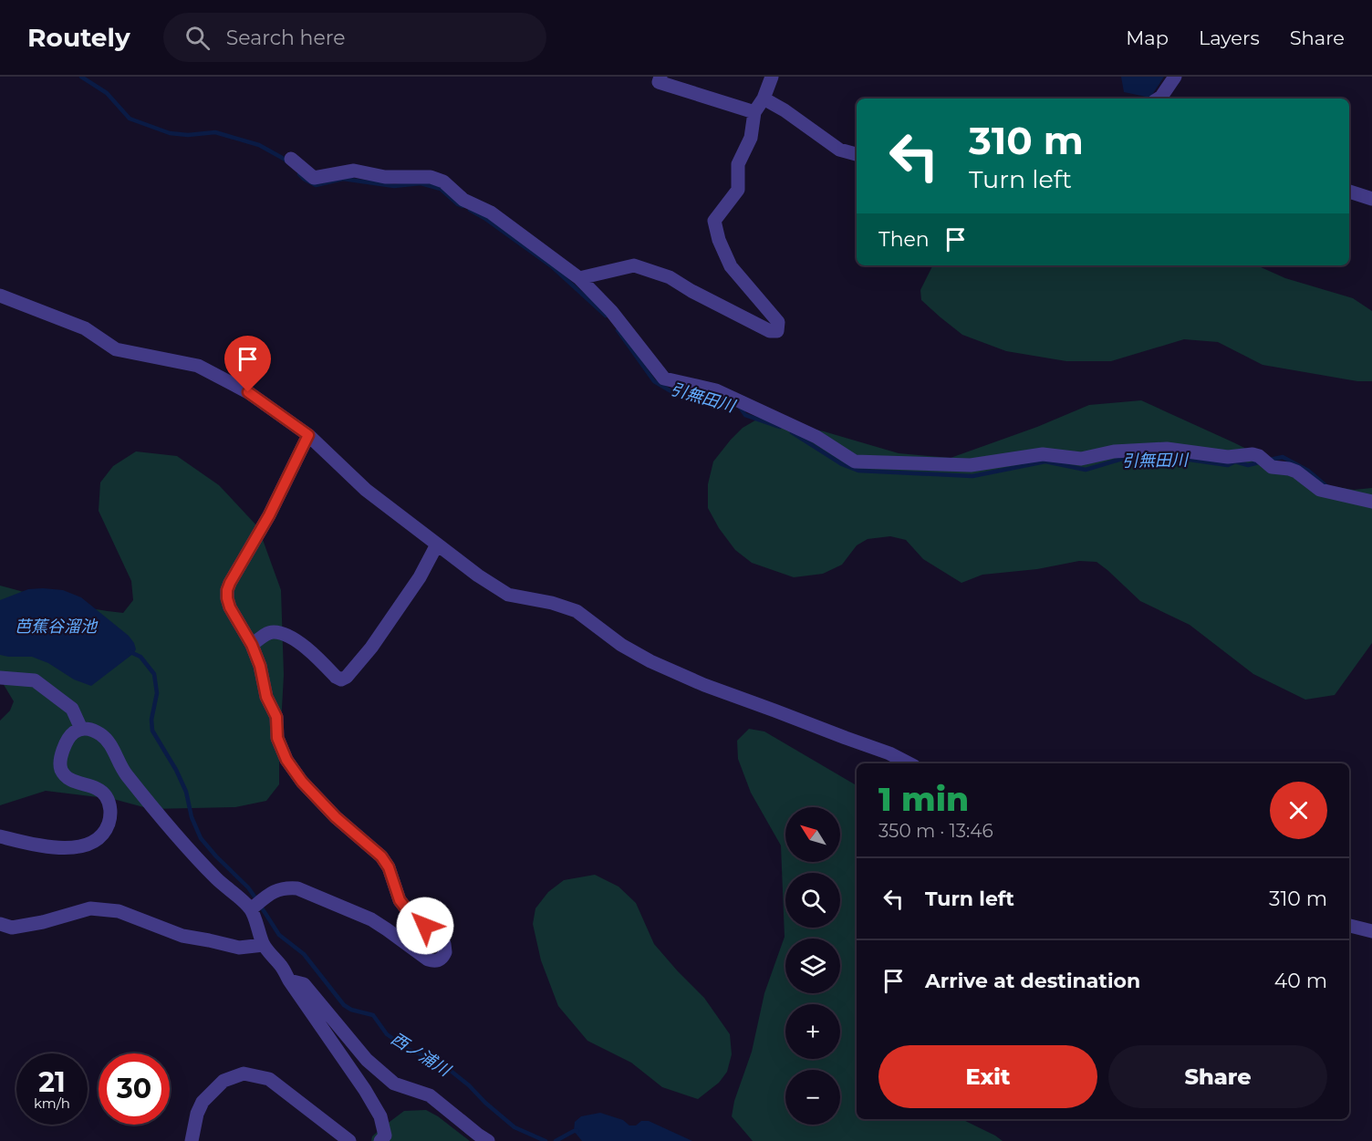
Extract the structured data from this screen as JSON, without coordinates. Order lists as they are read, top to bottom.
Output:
{
  "water": ["引無田川", "芭蕉谷溜池", "西ノ浦川"],
  "north": "top left",
  "page": {
    "header": "Routely",
    "search": "Search here",
    "nav": ["Map", "Layers", "Share"],
    "turn": ["310 m", "Turn left"],
    "then": "Then",
    "heading": ["1 min", "350 m · 13:46"],
    "map_buttons": ["+", "−"],
    "list": [
      {
        "name": "Turn left",
        "value": "310 m"
      },
      {
        "name": "Arrive at destination",
        "value": "40 m"
      }
    ],
    "buttons": ["Exit", "Share"],
    "speed": "21 km/h",
    "limit": "30"
  }
}
